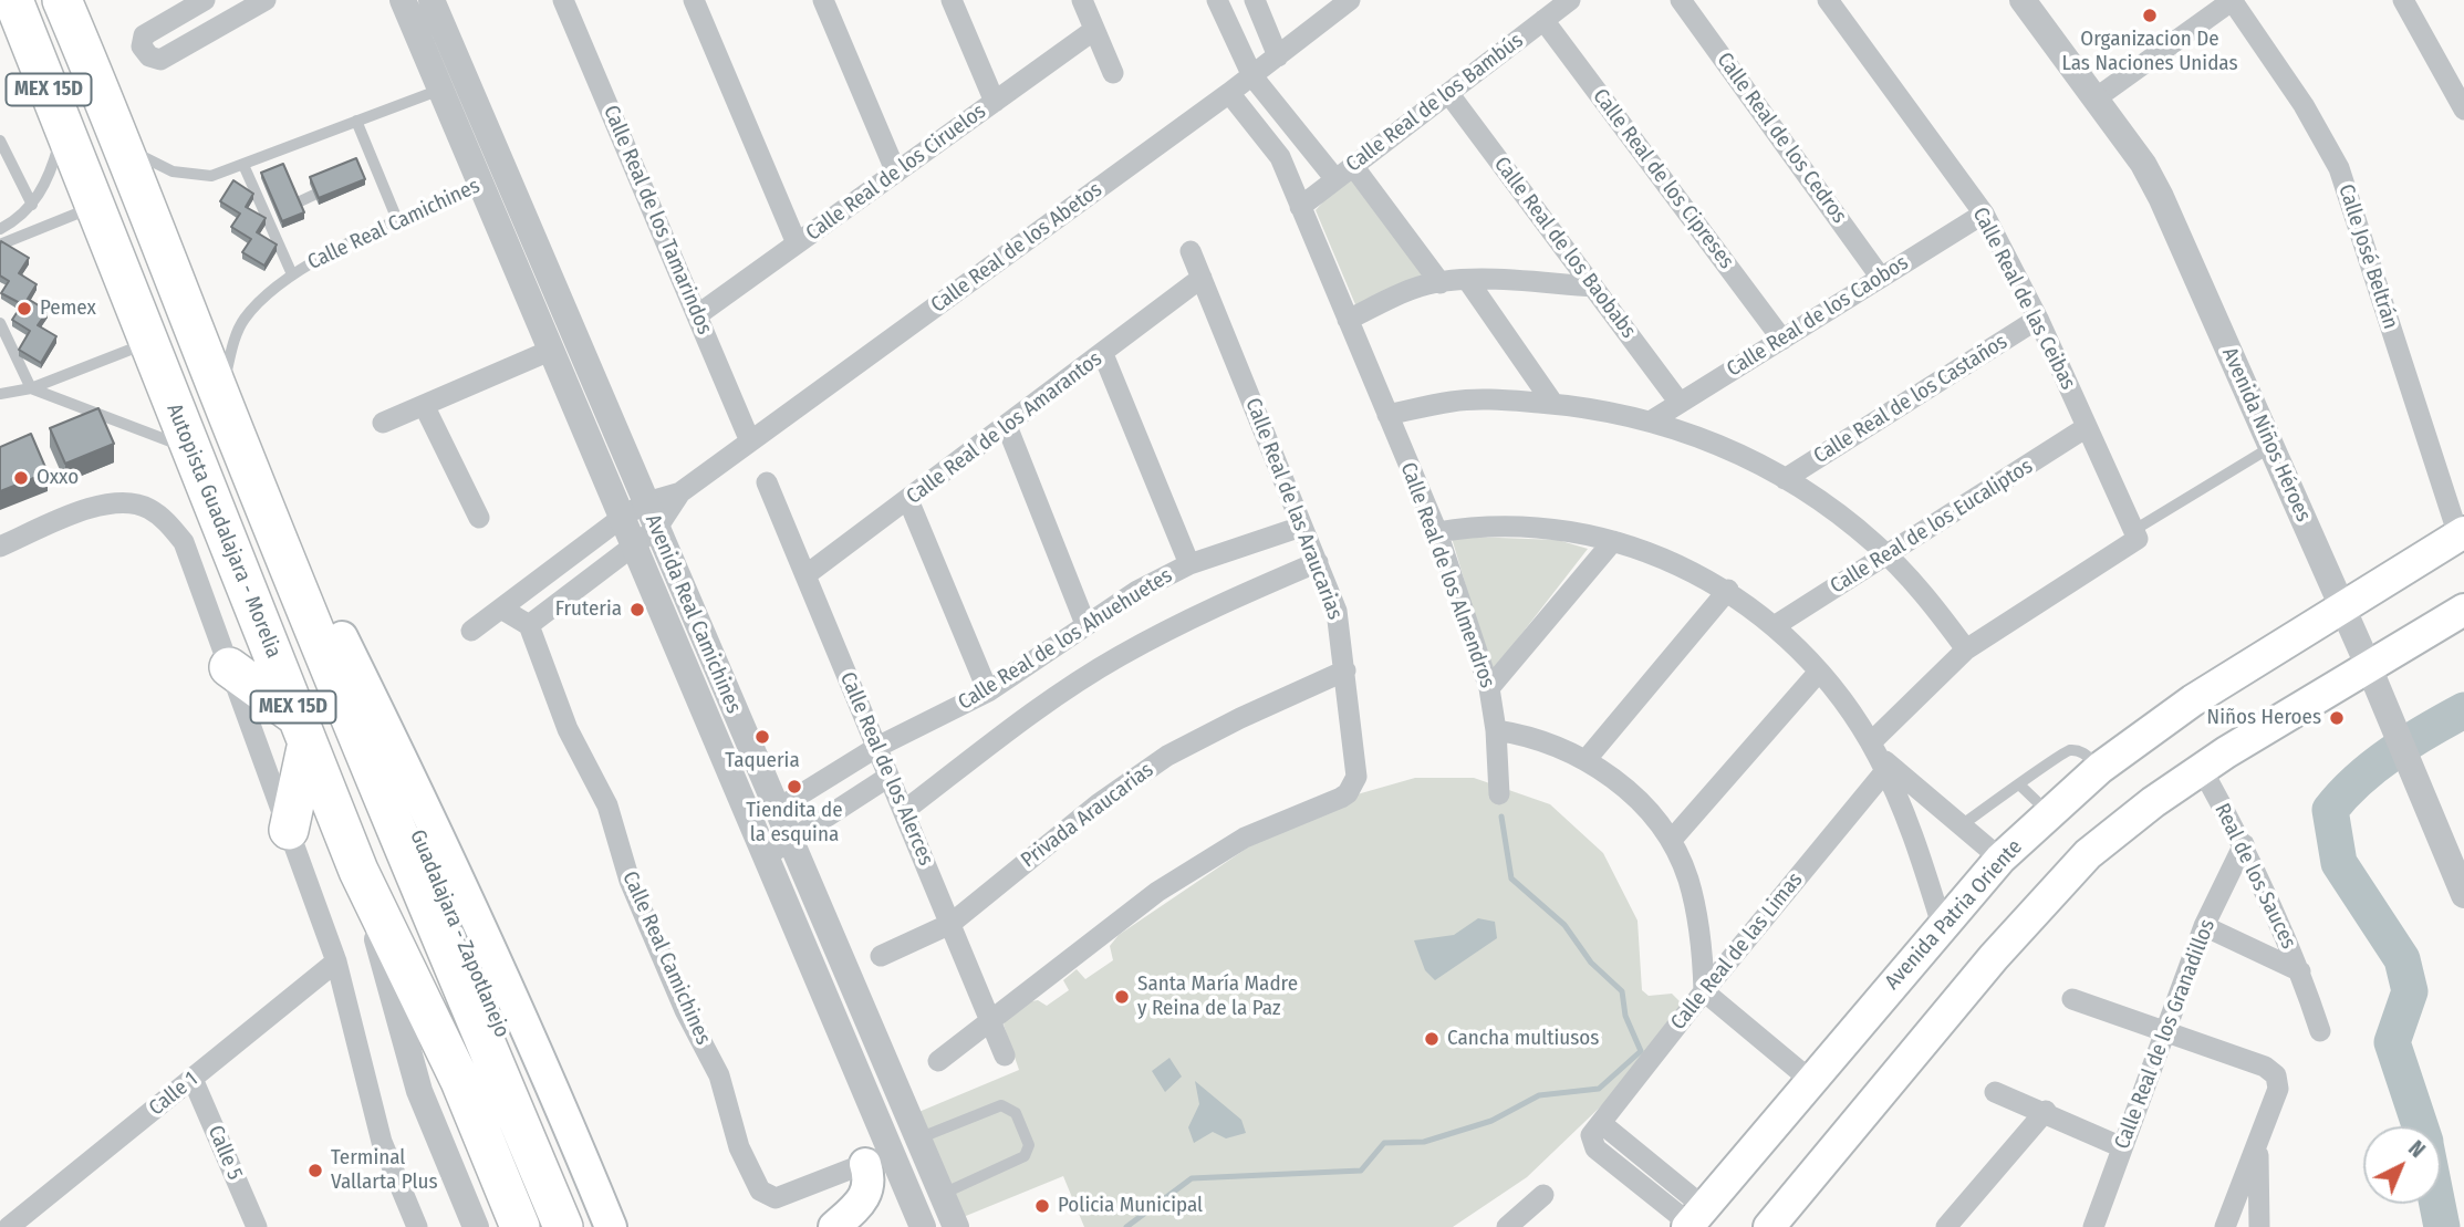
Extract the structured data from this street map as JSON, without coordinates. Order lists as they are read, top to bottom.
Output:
{
  "streets": {
    "highway": ["MEX 15D", "Autopista Guadalajara - Morelia"],
    "main road": ["Avenida Patria Oriente"],
    "street": [
      "Calle Real de los Bambús",
      "Calle Real de los Cedros",
      "Calle Real de los Ciruelos",
      "Calle Real de los Cipreses",
      "Calle Real de los Tamarindos",
      "Calle Real Camichines",
      "Calle Real de los Abetos",
      "Calle Real de los Baobabs",
      "Calle José Beltrán",
      "Calle Real de las Ceibas",
      "Calle Real de los Caobos",
      "Calle Real de los Castaños",
      "Calle Real de los Amarantos",
      "Avenida Niños Héroes",
      "Calle Real de las Araucarias",
      "Calle Real de los Eucaliptos",
      "Calle Real de los Almendros",
      "Avenida Real Camichines",
      "Calle Real de los Ahuehuetes",
      "Calle Real de los Alerces",
      "Privada Araucarias",
      "Real de los Sauces",
      "Guadalajara - Zapotlanejo",
      "Calle Real de las Limas",
      "Calle Real de los Granadillos",
      "Calle 1",
      "Calle 5"
    ]
  },
  "crossings": [
    ["MEX 15D", "Calle Real Camichines"],
    ["Calle Real de los Bambús", "Calle Real de los Cipreses"],
    ["Calle Real de los Bambús", "Calle Real de los Baobabs"],
    ["Calle Real de los Bambús", "Calle Real de los Almendros"],
    ["Calle Real de los Cedros", "Calle Real de los Caobos"],
    ["Calle Real de los Ciruelos", "Calle Real de los Tamarindos"],
    ["Calle Real de los Cipreses", "Calle Real de los Caobos"],
    ["Calle Real de los Tamarindos", "Calle Real de los Abetos"],
    ["Calle Real Camichines", "Calle Real de los Abetos"],
    ["Calle Real Camichines", "Avenida Real Camichines"],
    ["Calle Real de los Abetos", "Calle Real de los Almendros"],
    ["Calle Real de los Abetos", "Avenida Real Camichines"],
    ["Calle Real de los Baobabs", "Calle Real de los Caobos"],
    ["Calle José Beltrán", "Avenida Patria Oriente"],
    ["Calle Real de las Ceibas", "Calle Real de los Caobos"],
    ["Calle Real de las Ceibas", "Calle Real de los Castaños"],
    ["Calle Real de las Ceibas", "Calle Real de los Eucaliptos"],
    ["Calle Real de las Ceibas", "Calle Real de las Limas"],
    ["Calle Real de los Amarantos", "Calle Real de las Araucarias"],
    ["Calle Real de los Amarantos", "Calle Real de los Alerces"],
    ["Avenida Niños Héroes", "Avenida Patria Oriente"],
    ["Calle Real de las Araucarias", "Calle Real de los Ahuehuetes"],
    ["Calle Real de las Araucarias", "Calle Real de los Alerces"],
    ["Calle Real de las Araucarias", "Privada Araucarias"],
    ["Avenida Real Camichines", "Calle Real de los Ahuehuetes"],
    ["Calle Real de los Ahuehuetes", "Calle Real de los Alerces"],
    ["Calle Real de los Alerces", "Privada Araucarias"],
    ["Real de los Sauces", "Calle Real de los Granadillos"],
    ["Avenida Patria Oriente", "Calle Real de las Limas"],
    ["Calle 1", "Calle 5"]
  ],
  "places": [
    "Organizacion De Las Naciones Unidas",
    "Pemex",
    "Oxxo",
    "Fruteria",
    "Niños Heroes",
    "Taqueria",
    "Tiendita de la esquina",
    "Santa María Madre y Reina de la Paz",
    "Cancha multiusos",
    "Terminal Vallarta Plus",
    "Policia Municipal"
  ],
  "north": "top right"
}
